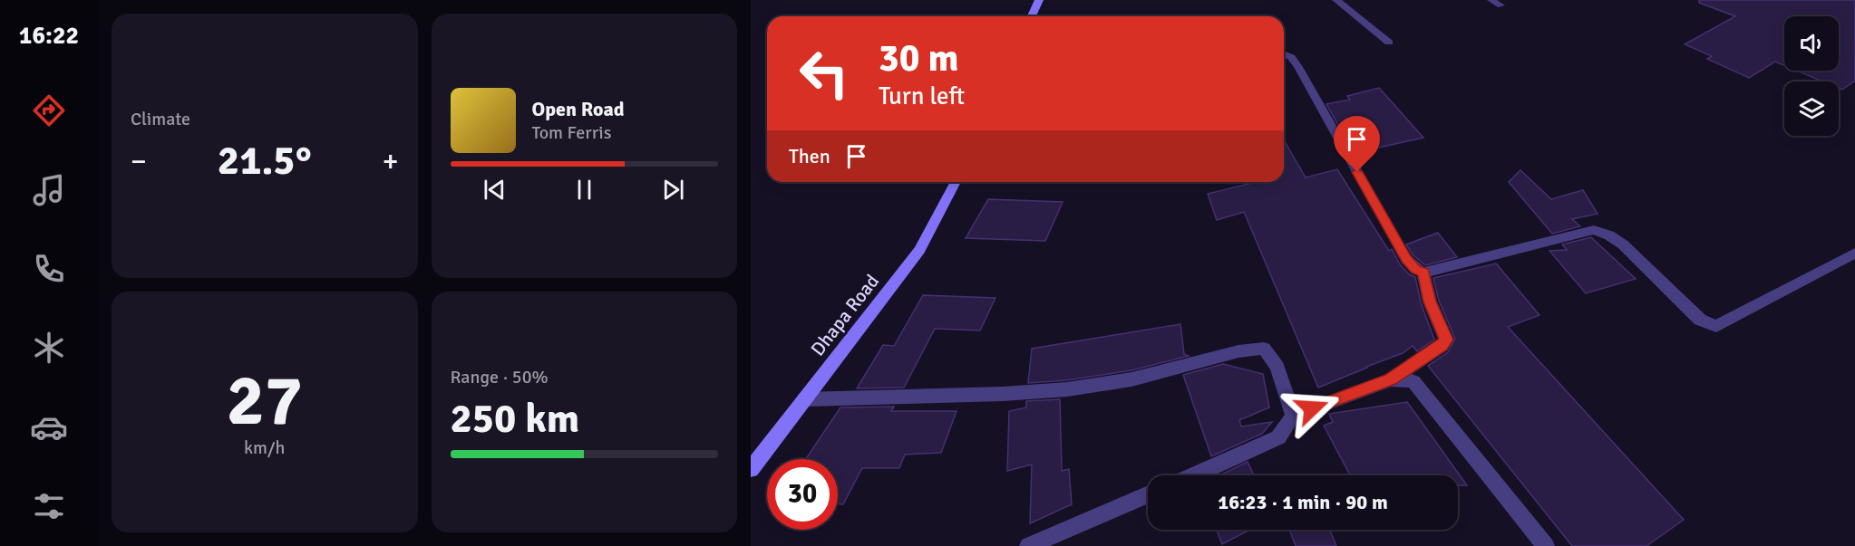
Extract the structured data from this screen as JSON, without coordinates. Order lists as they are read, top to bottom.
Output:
{
  "streets": {
    "street": ["Dhapa Road"]
  },
  "page": {
    "tabs": "16:22",
    "tile": [
      "Climate",
      ["27", "km/h"],
      ["Range · 50%", "250 km"]
    ],
    "turn": ["30 m", "Turn left"],
    "song": ["Open Road", "Tom Ferris"],
    "then": "Then",
    "heat": ["−", "21.5°", "+"],
    "limit": "30",
    "trip": "16:23 · 1 min · 90 m"
  }
}
